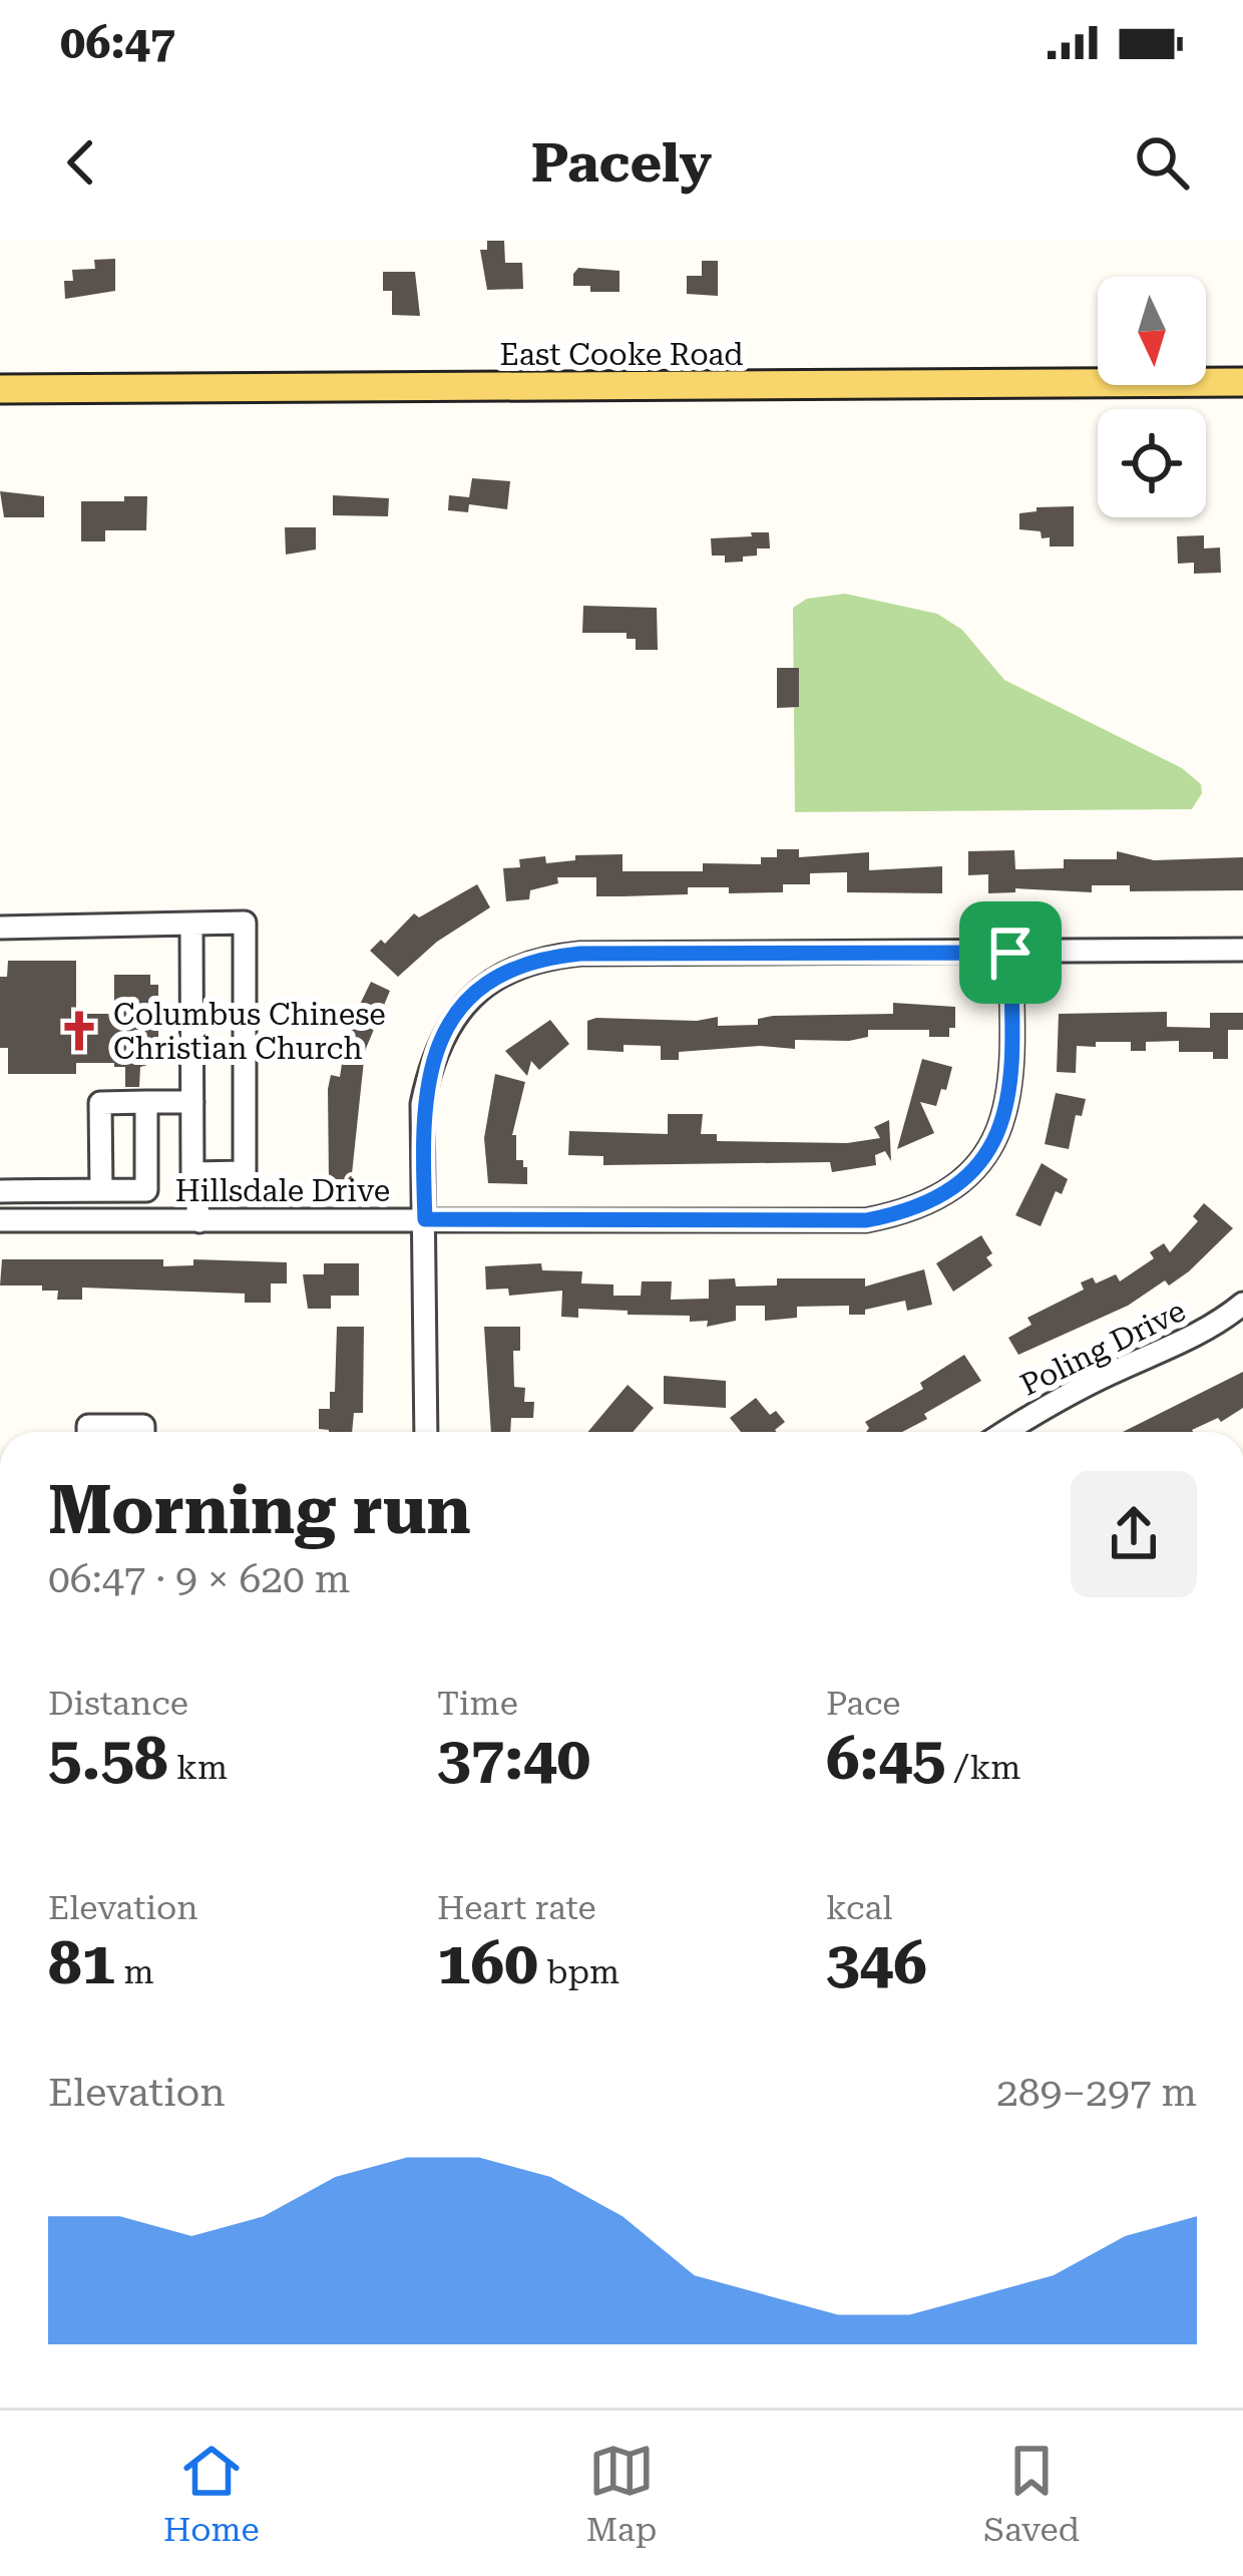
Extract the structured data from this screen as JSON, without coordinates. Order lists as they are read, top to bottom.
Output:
{
  "streets": {
    "main road": ["East Cooke Road"],
    "street": ["Hillsdale Drive", "Poling Drive"]
  },
  "places": {
    "church": ["Columbus Chinese Christian Church"]
  },
  "north": "bottom",
  "page": {
    "status": "06:47",
    "header": "Pacely",
    "heading": ["Morning run", "06:47 · 9 × 620 m"],
    "stats": [
      ["Distance", "5.58 km"],
      ["Time", "37:40"],
      ["Pace", "6:45 /km"],
      ["Elevation", "81 m"],
      ["Heart rate", "160 bpm"],
      ["kcal", "346"]
    ],
    "chart": ["Elevation", "289–297 m"],
    "tabs": ["Home", "Map", "Saved"]
  }
}
